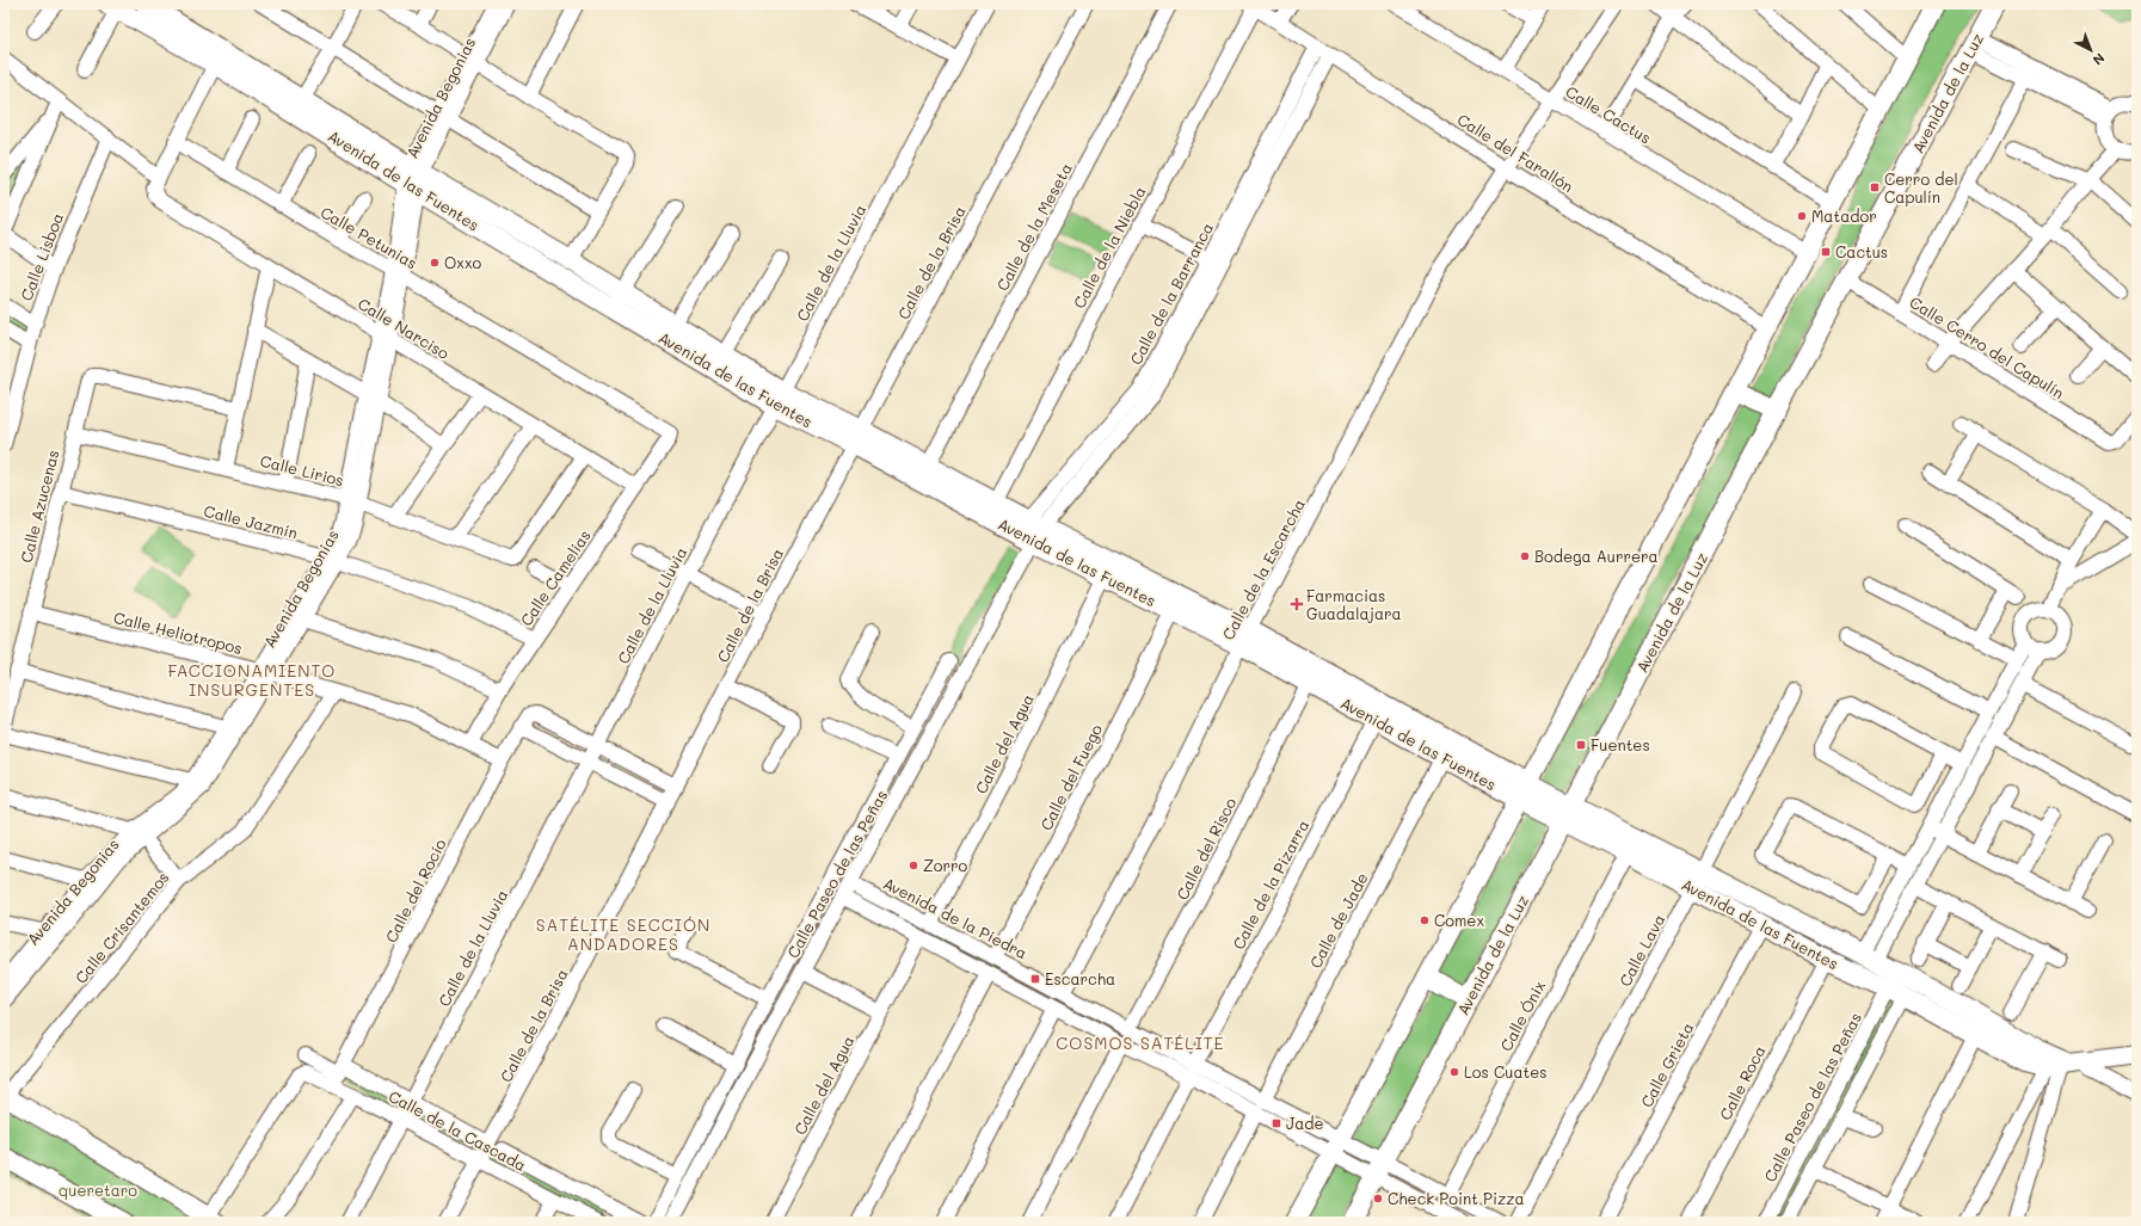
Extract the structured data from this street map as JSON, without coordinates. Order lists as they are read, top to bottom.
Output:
{
  "streets": {
    "main road": ["Avenida de la Luz", "Avenida de las Fuentes"],
    "street": [
      "Avenida Begonias",
      "Calle Cactus",
      "Calle del Farallón",
      "Calle de la Meseta",
      "Calle Petunias",
      "Calle de la Niebla",
      "Calle Lisboa",
      "Calle de la Lluvia",
      "Calle de la Brisa",
      "Calle de la Barranca",
      "Calle Narciso",
      "Calle Cerro del Capulín",
      "Calle Lirios",
      "Calle Azucenas",
      "Calle Jazmín",
      "Calle de la Escarcha",
      "Calle Camelias",
      "Calle Heliotropos",
      "Calle del Agua",
      "Calle del Fuego",
      "Calle del Risco",
      "Calle Paseo de las Peñas",
      "Calle de la Pizarra",
      "Calle del Rocío",
      "Avenida de la Piedra",
      "Calle de Jade",
      "Calle Crisantemos",
      "Calle Lava",
      "Calle Ónix",
      "Calle Grieta",
      "Calle Roca",
      "Calle de la Cascada"
    ]
  },
  "crossings": [
    ["Avenida de la Luz", "Avenida de las Fuentes"],
    ["Avenida de la Luz", "Calle Cerro del Capulín"],
    ["Avenida de la Luz", "Avenida de la Piedra"],
    ["Avenida Begonias", "Avenida de las Fuentes"],
    ["Avenida Begonias", "Calle Petunias"],
    ["Avenida Begonias", "Calle Narciso"],
    ["Avenida Begonias", "Calle Lirios"],
    ["Avenida Begonias", "Calle Jazmín"],
    ["Avenida Begonias", "Calle Heliotropos"],
    ["Calle Cactus", "Calle de la Escarcha"],
    ["Calle del Farallón", "Calle de la Niebla"],
    ["Calle del Farallón", "Calle de la Barranca"],
    ["Calle del Farallón", "Calle de la Escarcha"],
    ["Avenida de las Fuentes", "Calle de la Meseta"],
    ["Avenida de las Fuentes", "Calle de la Niebla"],
    ["Avenida de las Fuentes", "Calle de la Lluvia"],
    ["Avenida de las Fuentes", "Calle de la Brisa"],
    ["Avenida de las Fuentes", "Calle de la Barranca"],
    ["Avenida de las Fuentes", "Calle de la Escarcha"],
    ["Avenida de las Fuentes", "Calle del Agua"],
    ["Avenida de las Fuentes", "Calle del Fuego"],
    ["Avenida de las Fuentes", "Calle del Risco"],
    ["Avenida de las Fuentes", "Calle Paseo de las Peñas"],
    ["Avenida de las Fuentes", "Calle de la Pizarra"],
    ["Avenida de las Fuentes", "Calle de Jade"],
    ["Avenida de las Fuentes", "Calle Lava"],
    ["Avenida de las Fuentes", "Calle Ónix"],
    ["Avenida de las Fuentes", "Calle Grieta"],
    ["Avenida de las Fuentes", "Calle Roca"],
    ["Calle Petunias", "Calle Camelias"],
    ["Calle de la Lluvia", "Calle del Rocío"],
    ["Calle de la Lluvia", "Calle de la Cascada"],
    ["Calle de la Brisa", "Calle de la Cascada"],
    ["Calle de la Barranca", "Calle Paseo de las Peñas"],
    ["Calle Narciso", "Calle Lirios"],
    ["Calle Narciso", "Calle Camelias"],
    ["Calle Lirios", "Calle Azucenas"],
    ["Calle Azucenas", "Calle Jazmín"],
    ["Calle Azucenas", "Calle Heliotropos"],
    ["Calle Jazmín", "Calle Camelias"],
    ["Calle de la Escarcha", "Avenida de la Piedra"],
    ["Calle Camelias", "Calle Heliotropos"],
    ["Calle Heliotropos", "Calle del Rocío"],
    ["Calle Heliotropos", "Calle Crisantemos"],
    ["Calle del Agua", "Avenida de la Piedra"],
    ["Calle del Fuego", "Avenida de la Piedra"],
    ["Calle del Risco", "Avenida de la Piedra"],
    ["Calle Paseo de las Peñas", "Avenida de la Piedra"],
    ["Calle de la Pizarra", "Avenida de la Piedra"],
    ["Calle del Rocío", "Calle de la Cascada"],
    ["Avenida de la Piedra", "Calle de Jade"],
    ["Avenida de la Piedra", "Calle Ónix"]
  ],
  "districts": ["FACCIONAMIENTO INSURGENTES", "SATÉLITE SECCIÓN ANDADORES", "COSMOS SATÉLITE"],
  "parks": ["queretaro"],
  "places": {
    "transit": [
      "Cerro del Capulín",
      "Cactus",
      "Fuentes",
      "Escarcha",
      "Jade"
    ],
    "other": [
      "Matador",
      "Oxxo",
      "Bodega Aurrera",
      "Zorro",
      "Comex",
      "Los Cuates",
      "Check Point Pizza"
    ],
    "health": ["Farmacias Guadalajara"]
  },
  "north": "bottom right"
}
